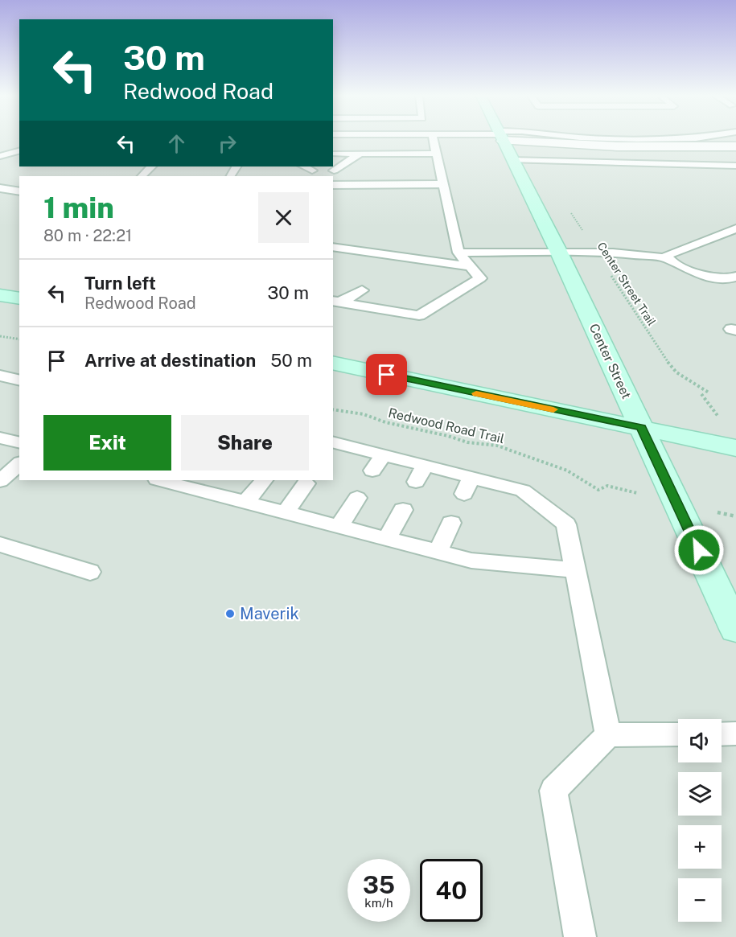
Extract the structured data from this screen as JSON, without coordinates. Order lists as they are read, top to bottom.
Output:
{
  "streets": {
    "main road": ["Center Street"],
    "path": ["Center Street Trail", "Redwood Road Trail"]
  },
  "places": ["Maverik"],
  "page": {
    "turn": ["30 m", "Redwood Road"],
    "heading": ["1 min", "80 m · 22:21"],
    "list": [
      {
        "name": "Turn left",
        "note": "Redwood Road",
        "value": "30 m"
      },
      {
        "name": "Arrive at destination",
        "value": "50 m"
      }
    ],
    "buttons": ["Exit", "Share"],
    "map_buttons": ["+", "−"],
    "speed": "35 km/h",
    "limit": "40"
  }
}
